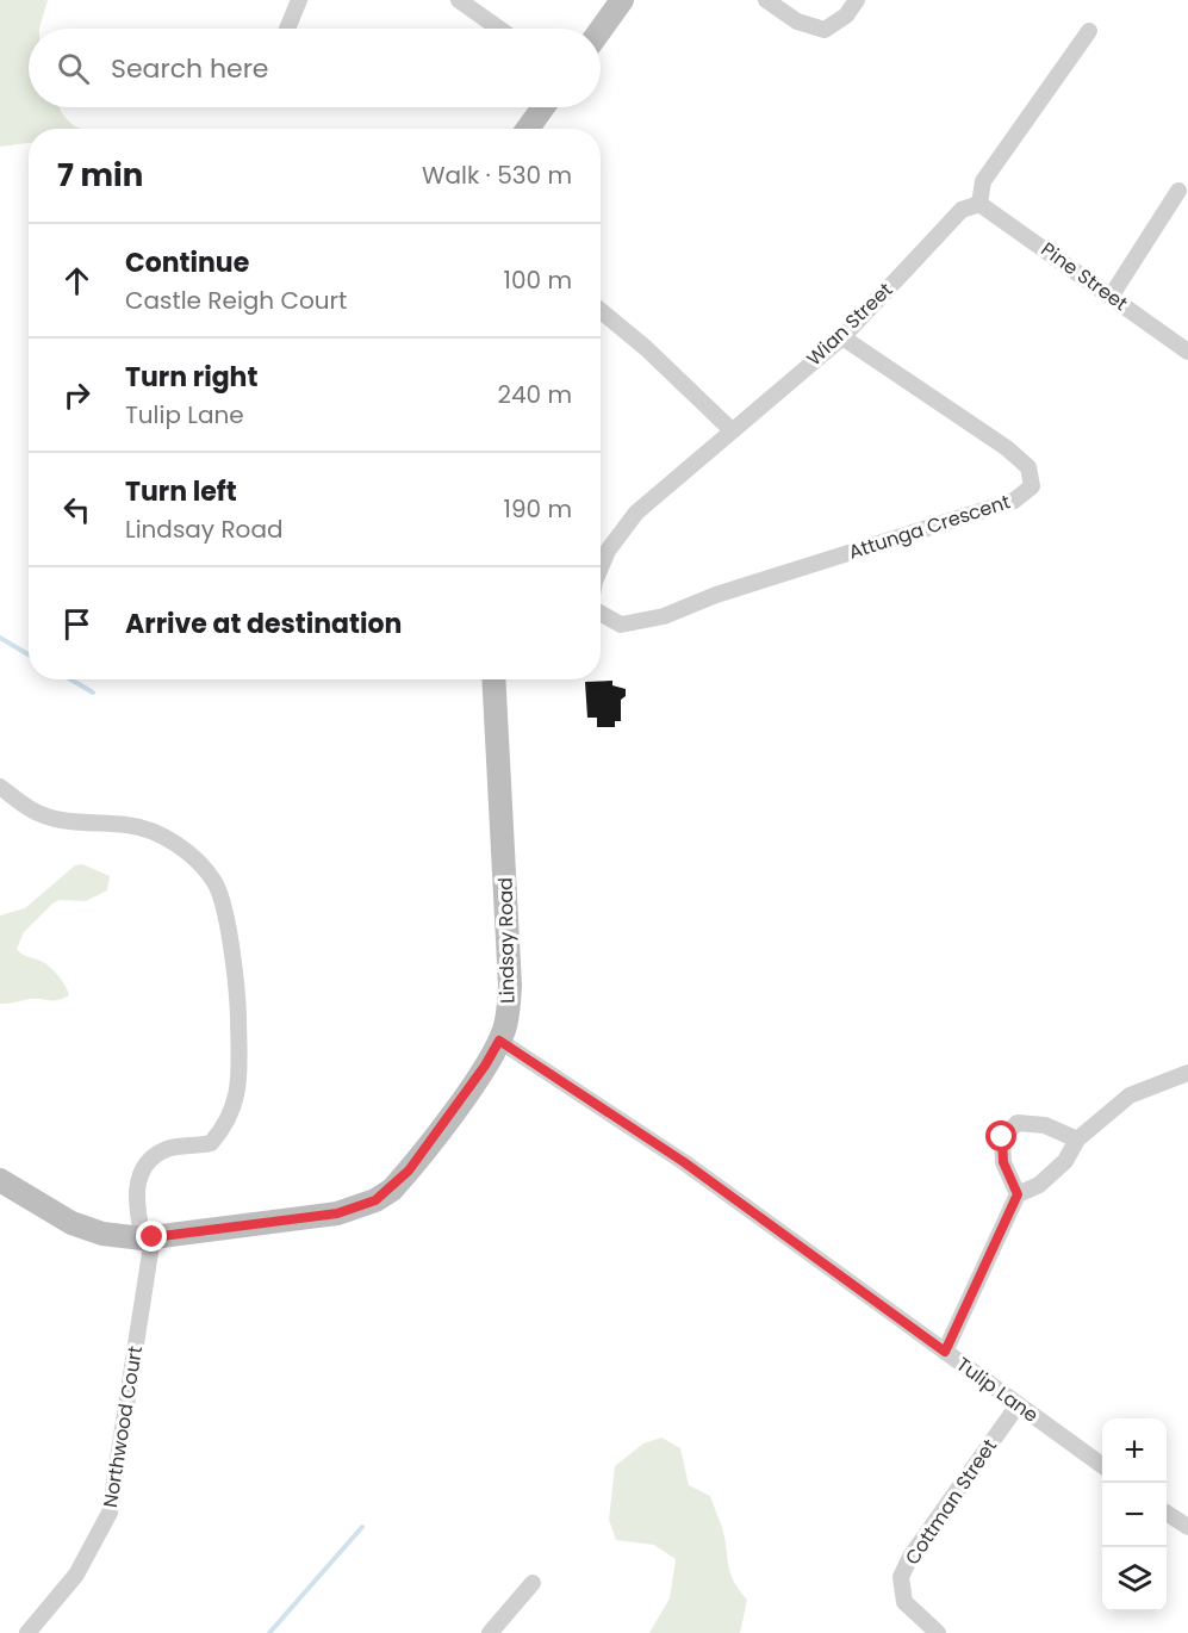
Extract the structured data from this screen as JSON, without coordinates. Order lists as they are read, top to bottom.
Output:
{
  "streets": {
    "street": [
      "Pine Street",
      "Wian Street",
      "Attunga Crescent",
      "Lindsay Road",
      "Tulip Lane",
      "Northwood Court",
      "Cottman Street"
    ]
  },
  "crossings": [
    ["Pine Street", "Wian Street"],
    ["Wian Street", "Attunga Crescent"],
    ["Lindsay Road", "Tulip Lane"],
    ["Lindsay Road", "Northwood Court"],
    ["Tulip Lane", "Cottman Street"]
  ],
  "page": {
    "search": "Search here",
    "heading": ["7 min", "Walk · 530 m"],
    "list": [
      ["Continue", "Castle Reigh Court", "100 m"],
      ["Turn right", "Tulip Lane", "240 m"],
      ["Turn left", "Lindsay Road", "190 m"],
      "Arrive at destination"
    ],
    "map_buttons": ["+", "−"]
  }
}
